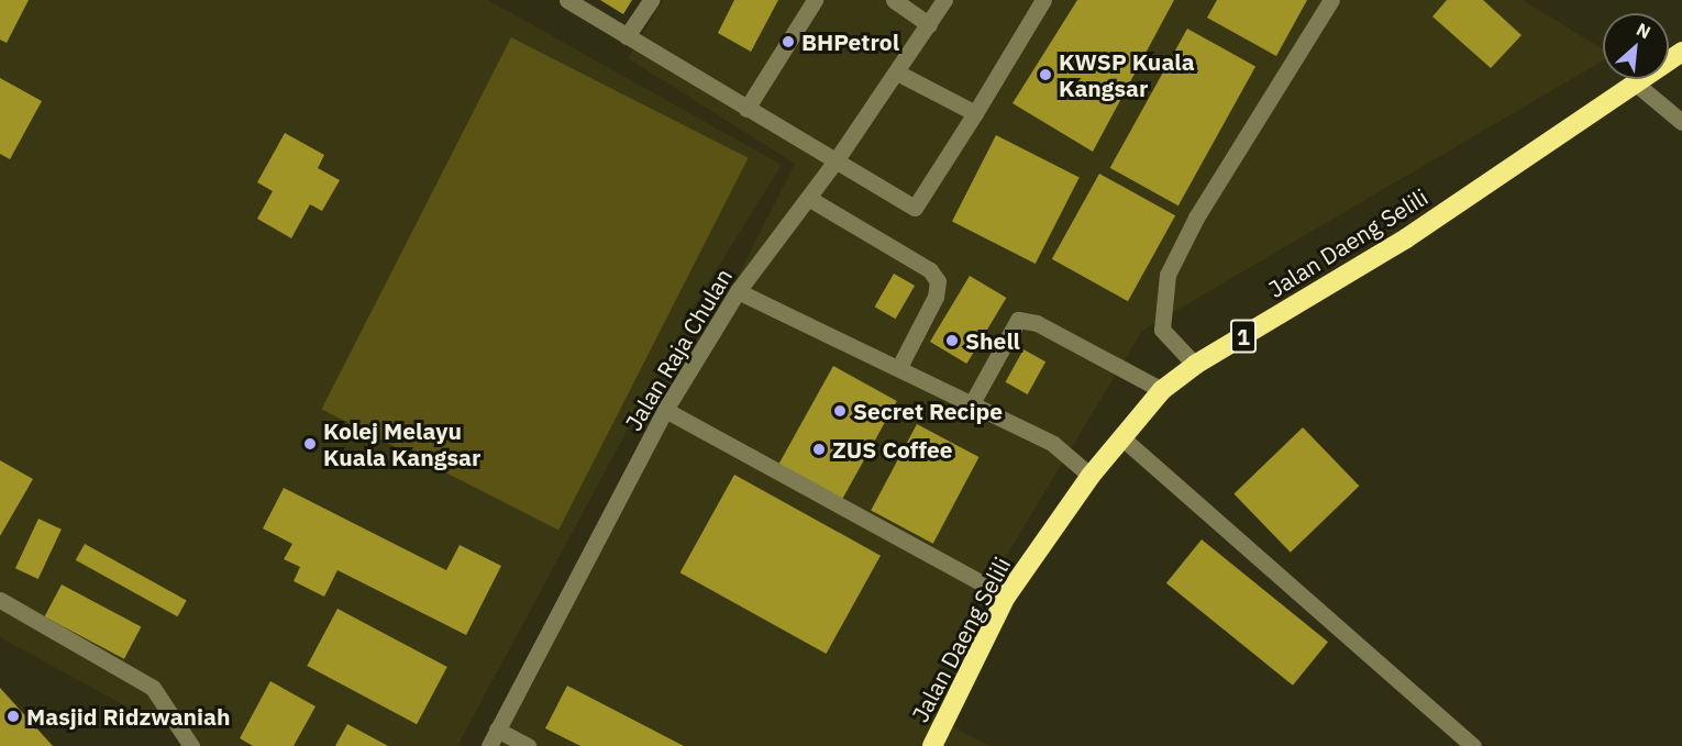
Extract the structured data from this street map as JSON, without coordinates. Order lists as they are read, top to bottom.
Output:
{
  "streets": {
    "highway": ["Jalan Daeng Selili", "1"],
    "street": ["Jalan Raja Chulan"]
  },
  "places": [
    "BHPetrol",
    "KWSP Kuala Kangsar",
    "Shell",
    "Secret Recipe",
    "Kolej Melayu Kuala Kangsar",
    "ZUS Coffee",
    "Masjid Ridzwaniah"
  ],
  "north": "top right"
}
